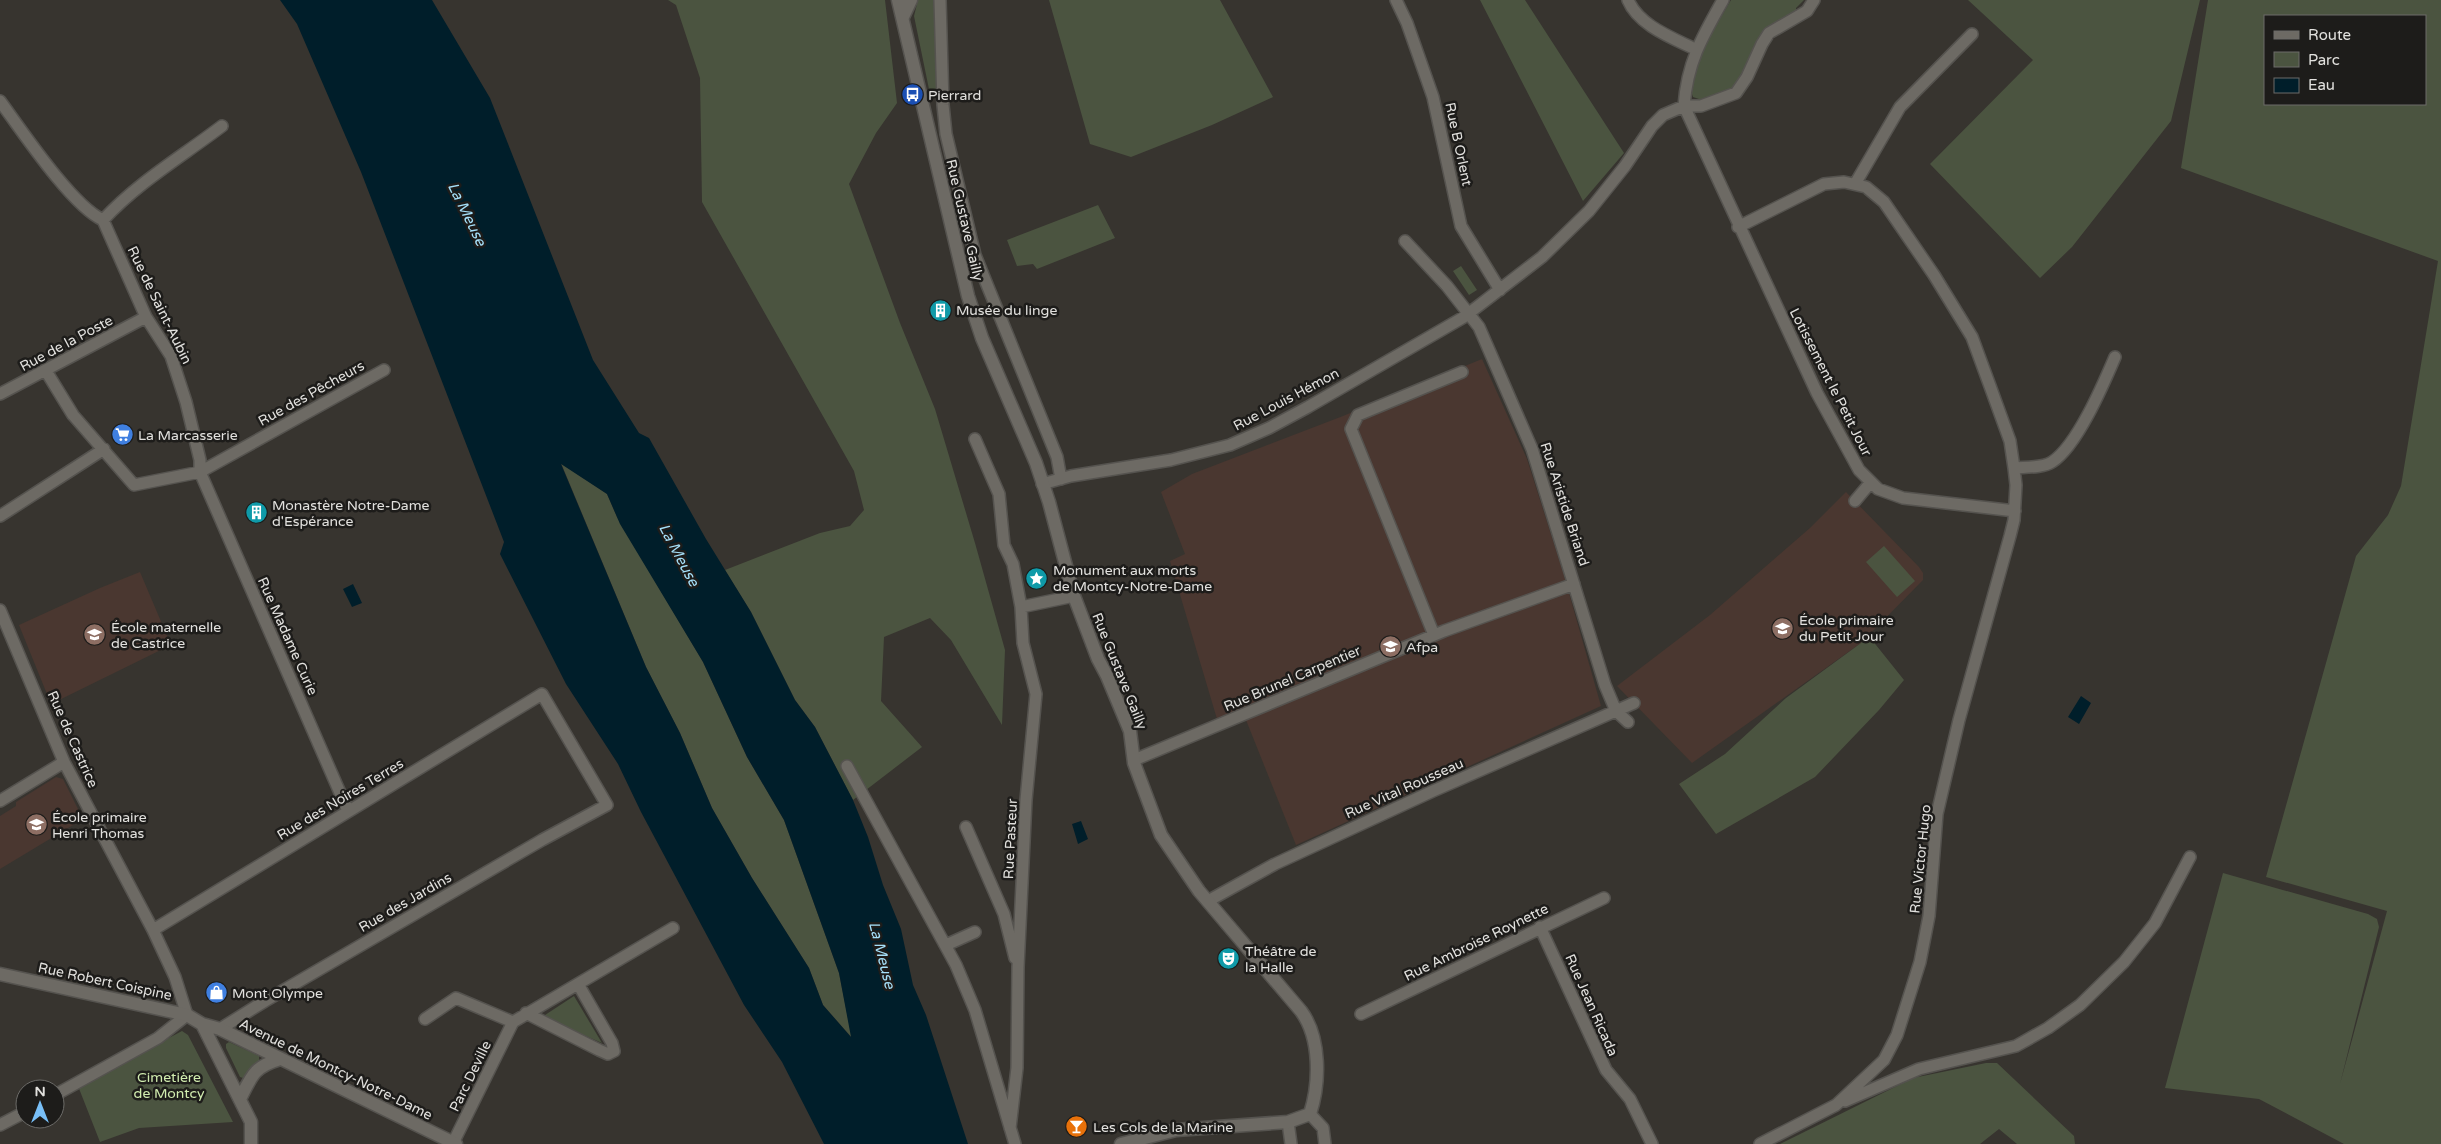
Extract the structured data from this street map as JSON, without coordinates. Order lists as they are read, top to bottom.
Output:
{
  "streets": {
    "street": [
      "Rue B Orlent",
      "Rue Gustave Gailly",
      "Rue de Saint-Aubin",
      "Rue de la Poste",
      "Lotissement le Petit Jour",
      "Rue des Pêcheurs",
      "Rue Louis Hémon",
      "Rue Aristide Briand",
      "Rue Madame Curie",
      "Rue Brunel Carpentier",
      "Rue de Castrice",
      "Rue Vital Rousseau",
      "Rue des Noires Terres",
      "Rue Pasteur",
      "Rue Victor Hugo",
      "Rue des Jardins",
      "Rue Ambroise Roynette",
      "Rue Robert Coispine",
      "Rue Jean Ricada",
      "Avenue de Montcy-Notre-Dame",
      "Parc Deville"
    ]
  },
  "crossings": [
    ["Rue B Orlent", "Rue Louis Hémon"],
    ["Rue Gustave Gailly", "Rue Louis Hémon"],
    ["Rue Gustave Gailly", "Rue Brunel Carpentier"],
    ["Rue Gustave Gailly", "Rue Vital Rousseau"],
    ["Rue de Saint-Aubin", "Rue de la Poste"],
    ["Rue de Saint-Aubin", "Rue des Pêcheurs"],
    ["Rue de Saint-Aubin", "Rue Madame Curie"],
    ["Lotissement le Petit Jour", "Rue Louis Hémon"],
    ["Lotissement le Petit Jour", "Rue Victor Hugo"],
    ["Rue des Pêcheurs", "Rue Madame Curie"],
    ["Rue Louis Hémon", "Rue Aristide Briand"],
    ["Rue Aristide Briand", "Rue Brunel Carpentier"],
    ["Rue Aristide Briand", "Rue Vital Rousseau"],
    ["Rue Madame Curie", "Rue des Noires Terres"],
    ["Rue de Castrice", "Rue des Noires Terres"],
    ["Rue de Castrice", "Rue Robert Coispine"],
    ["Rue des Noires Terres", "Rue des Jardins"],
    ["Rue des Jardins", "Avenue de Montcy-Notre-Dame"],
    ["Rue Ambroise Roynette", "Rue Jean Ricada"],
    ["Rue Robert Coispine", "Avenue de Montcy-Notre-Dame"],
    ["Avenue de Montcy-Notre-Dame", "Parc Deville"]
  ],
  "water": ["La Meuse"],
  "parks": ["Cimetière de Montcy"],
  "places": {
    "bus stop": ["Pierrard"],
    "building": ["Musée du linge", "Monastère Notre-Dame d'Espérance"],
    "supermarket": ["La Marcasserie"],
    "place": ["Monument aux morts de Montcy-Notre-Dame"],
    "school or university": [
      "École primaire du Petit Jour",
      "École maternelle de Castrice",
      "Afpa",
      "École primaire Henri Thomas"
    ],
    "theatre": ["Théâtre de la Halle"],
    "shop": ["Mont Olympe"],
    "bar": ["Les Cols de la Marine"]
  },
  "legend": ["Route", "Parc", "Eau"],
  "north": "top"
}
